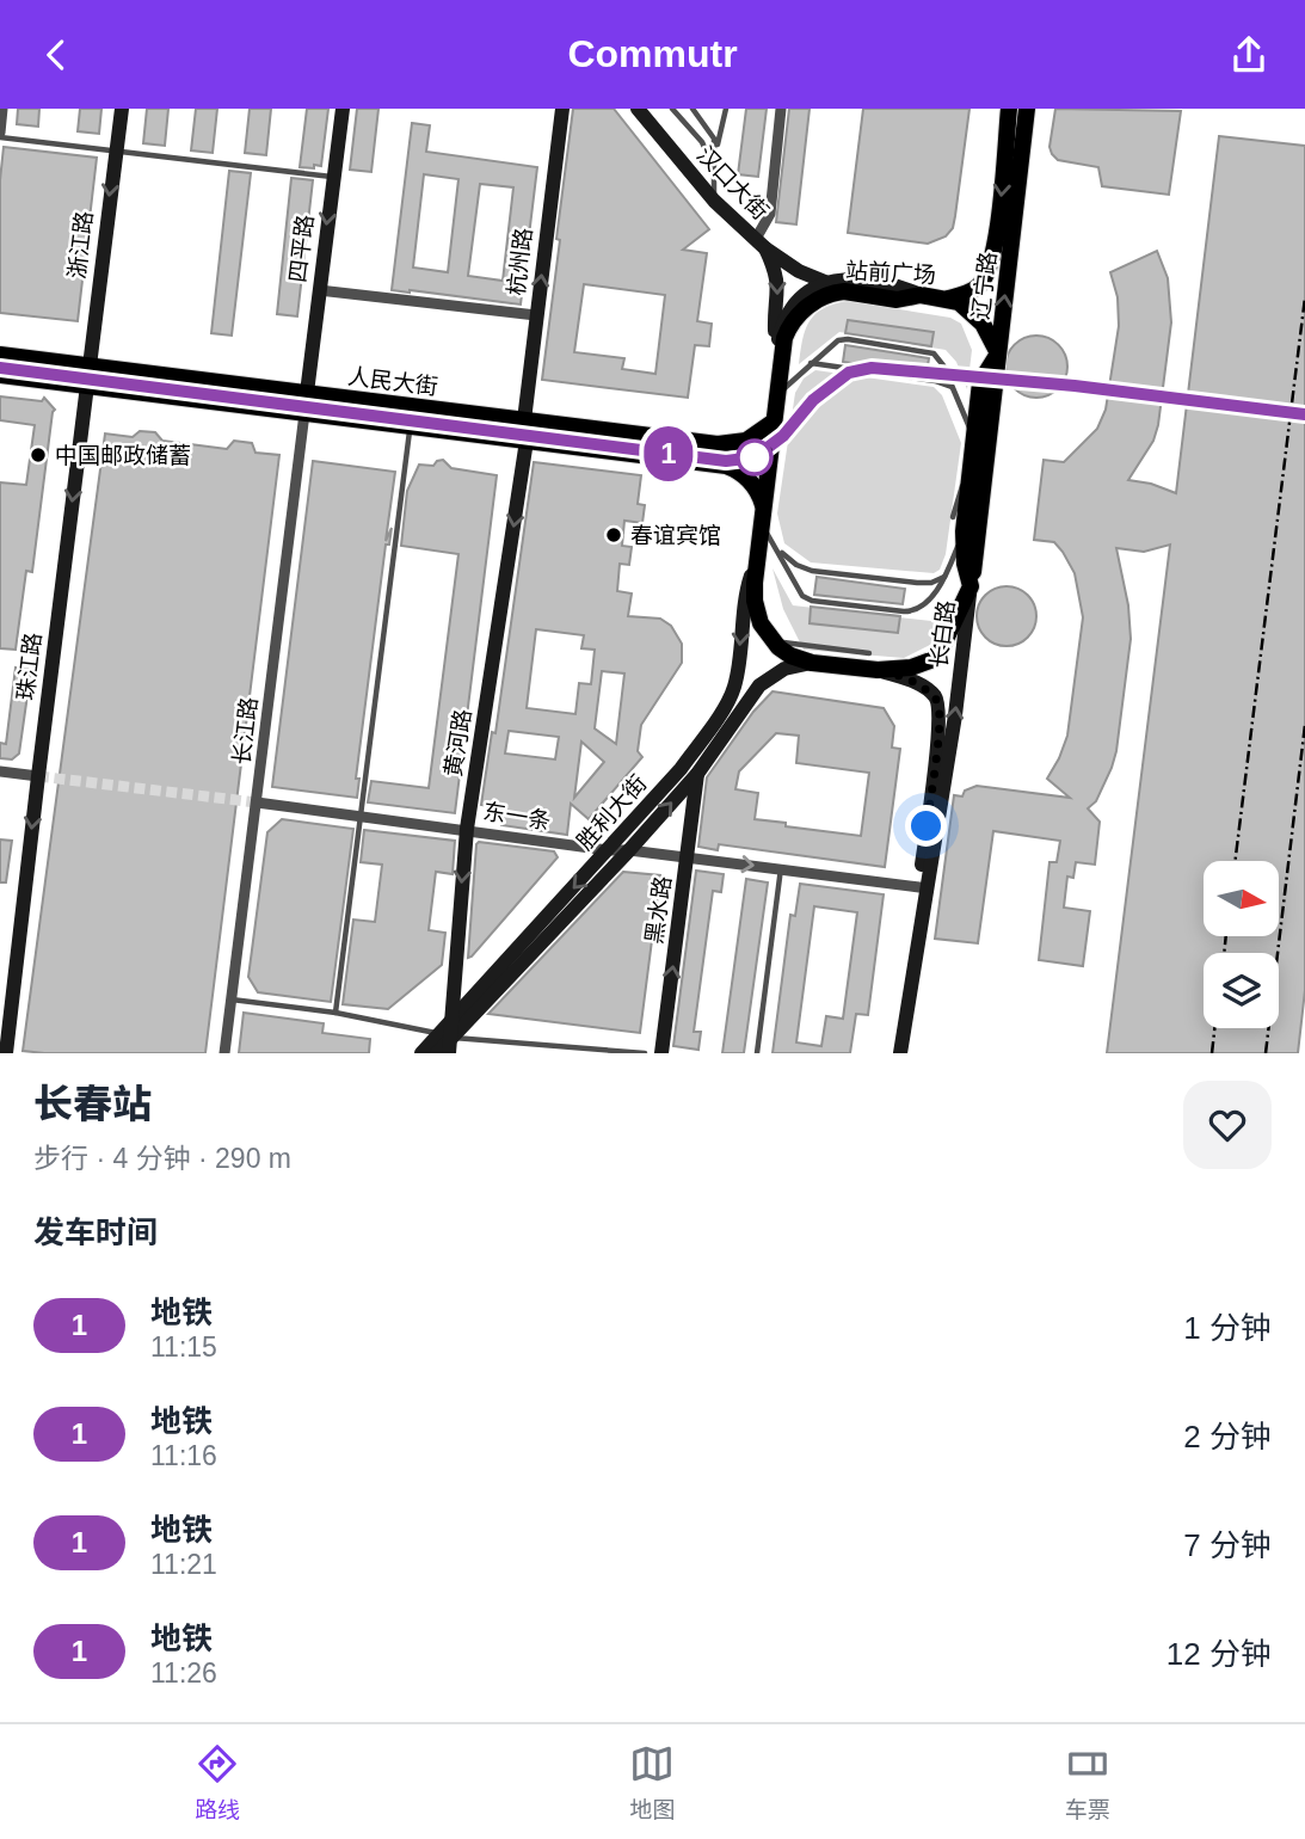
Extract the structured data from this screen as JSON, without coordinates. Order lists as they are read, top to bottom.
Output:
{
  "streets": {
    "main road": [
      "汉口大街",
      "浙江路",
      "四平路",
      "杭州路",
      "站前广场",
      "辽宁路",
      "人民大街",
      "长白路",
      "珠江路",
      "黄河路",
      "胜利大街",
      "黑水路"
    ],
    "street": ["长江路", "东一条"]
  },
  "crossings": [
    ["浙江路", "人民大街"],
    ["浙江路", "珠江路"],
    ["四平路", "人民大街"],
    ["杭州路", "人民大街"],
    ["站前广场", "辽宁路"],
    ["站前广场", "人民大街"],
    ["站前广场", "长白路"],
    ["站前广场", "胜利大街"],
    ["辽宁路", "人民大街"],
    ["辽宁路", "长白路"],
    ["人民大街", "长白路"],
    ["人民大街", "珠江路"],
    ["人民大街", "长江路"],
    ["人民大街", "黄河路"],
    ["长白路", "东一条"],
    ["长江路", "东一条"],
    ["黄河路", "胜利大街"],
    ["黄河路", "东一条"],
    ["胜利大街", "东一条"],
    ["胜利大街", "黑水路"],
    ["东一条", "黑水路"]
  ],
  "one_way": [
    "浙江路",
    "四平路",
    "杭州路",
    "珠江路",
    "黄河路",
    "黑水路"
  ],
  "places": ["中国邮政储蓄", "春谊宾馆"],
  "lines": ["metro line 1"],
  "north": "right",
  "page": {
    "header": "Commutr",
    "on_map": "1",
    "heading": [
      ["长春站", "步行 · 4 分钟 · 290 m"],
      "发车时间"
    ],
    "list": [
      {
        "mark": "1",
        "name": "地铁",
        "note": "11:15",
        "value": "1 分钟"
      },
      {
        "mark": "1",
        "name": "地铁",
        "note": "11:16",
        "value": "2 分钟"
      },
      {
        "mark": "1",
        "name": "地铁",
        "note": "11:21",
        "value": "7 分钟"
      },
      {
        "mark": "1",
        "name": "地铁",
        "note": "11:26",
        "value": "12 分钟"
      }
    ],
    "tabs": ["路线", "地图", "车票"]
  }
}
